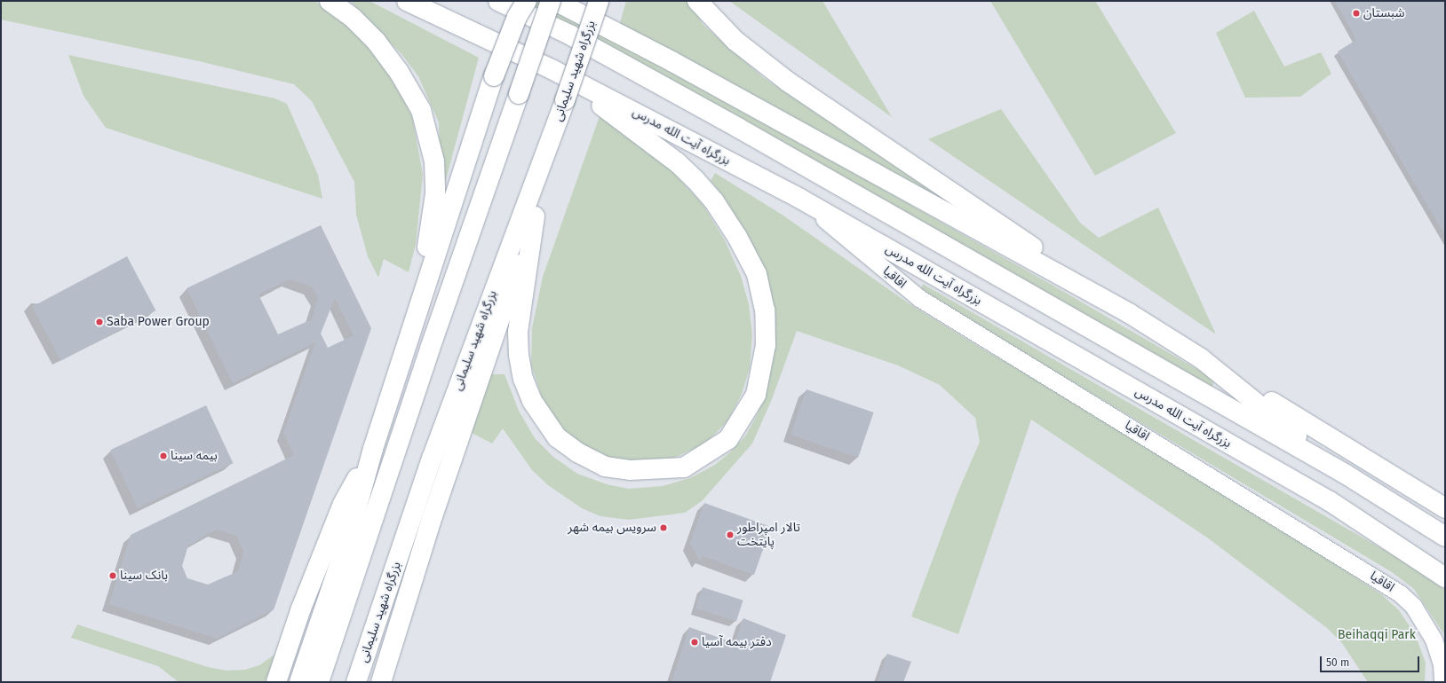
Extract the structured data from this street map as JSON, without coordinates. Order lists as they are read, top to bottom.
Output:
{
  "streets": {
    "highway": ["بزرگراه شهید سلیمانی", "بزرگراه آیت الله مدرس"],
    "main road": ["اقاقیا"]
  },
  "crossings": [
    ["بزرگراه آیت الله مدرس", "اقاقیا"]
  ],
  "parks": ["Beihaqqi Park"],
  "places": [
    "شبستان",
    "Saba Power Group",
    "بیمه سینا",
    "سرویس بیمه شهر",
    "تالار امپراطور پایتخت",
    "بانک سینا",
    "دفتر بیمه آسیا"
  ],
  "scale_bar": "50 m"
}
